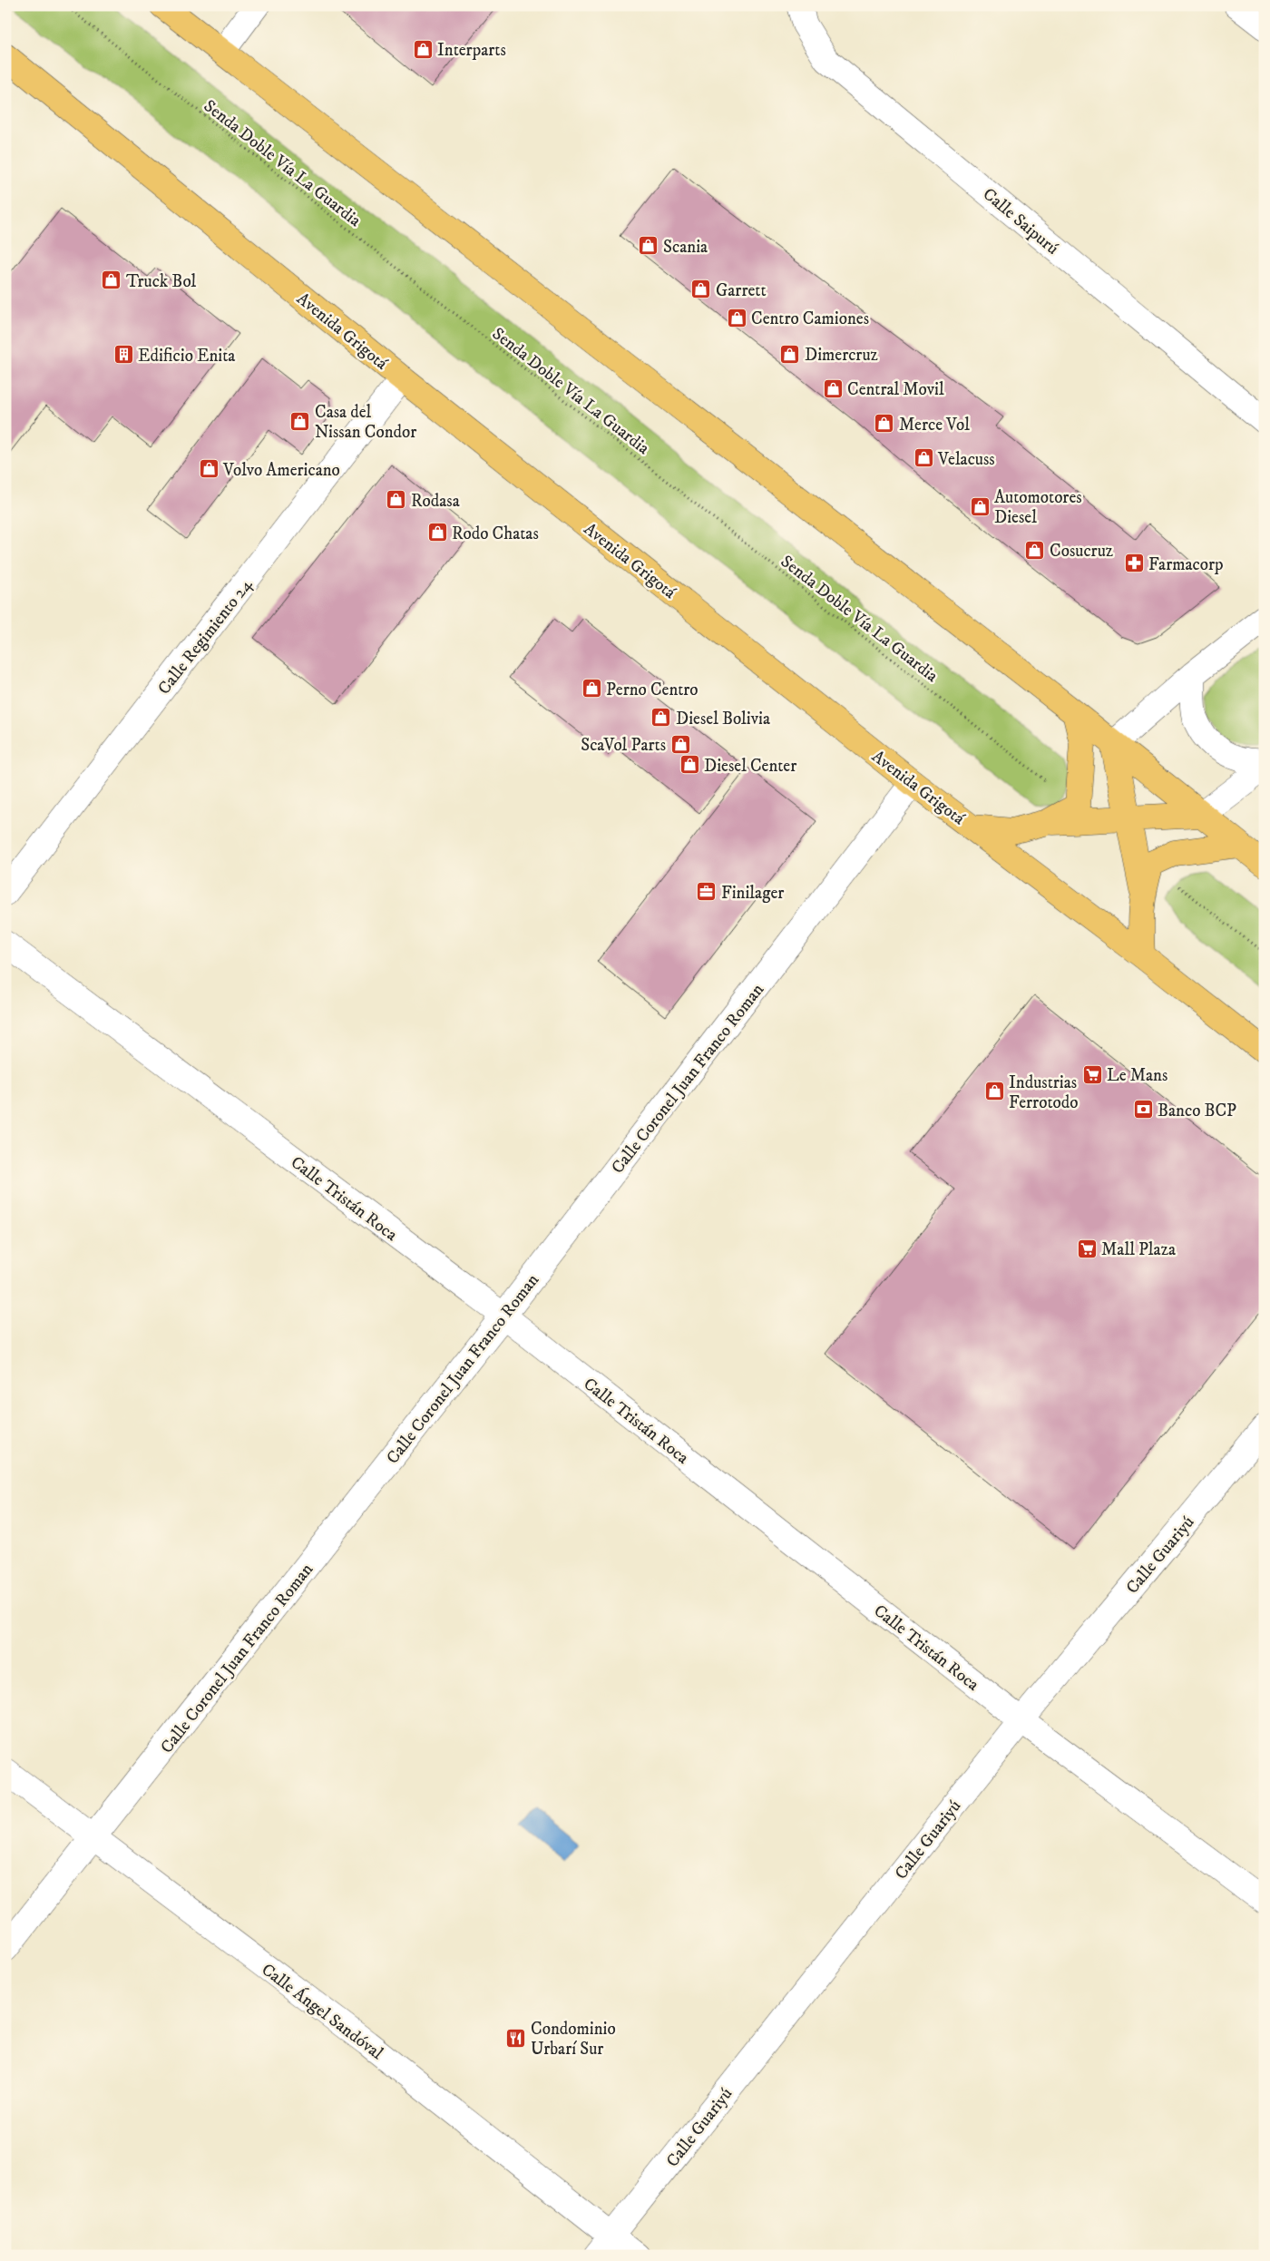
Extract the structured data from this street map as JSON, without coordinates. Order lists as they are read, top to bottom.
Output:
{
  "streets": {
    "main road": ["Avenida Grigotá"],
    "street": [
      "Calle Saipurú",
      "Calle Regimiento 24",
      "Calle Coronel Juan Franco Roman",
      "Calle Tristán Roca",
      "Calle Guariyú",
      "Calle Ángel Sandóval"
    ],
    "path": ["Senda Doble Vía La Guardia"]
  },
  "crossings": [
    ["Avenida Grigotá", "Calle Regimiento 24"],
    ["Avenida Grigotá", "Calle Coronel Juan Franco Roman"],
    ["Calle Coronel Juan Franco Roman", "Calle Tristán Roca"],
    ["Calle Coronel Juan Franco Roman", "Calle Ángel Sandóval"],
    ["Calle Tristán Roca", "Calle Guariyú"],
    ["Calle Guariyú", "Calle Ángel Sandóval"]
  ],
  "places": {
    "shop": [
      "Interparts",
      "Scania",
      "Truck Bol",
      "Garrett",
      "Centro Camiones",
      "Dimercruz",
      "Central Movil",
      "Casa del Nissan Condor",
      "Merce Vol",
      "Velacuss",
      "Volvo Americano",
      "Rodasa",
      "Automotores Diesel",
      "Rodo Chatas",
      "Cosucruz",
      "Perno Centro",
      "Diesel Bolivia",
      "ScaVol Parts",
      "Diesel Center",
      "Industrias Ferrotodo"
    ],
    "building": ["Edificio Enita"],
    "pharmacy": ["Farmacorp"],
    "office": ["Finilager"],
    "supermarket": ["Le Mans", "Mall Plaza"],
    "bank": ["Banco BCP"],
    "restaurant": ["Condominio Urbarí Sur"]
  }
}
